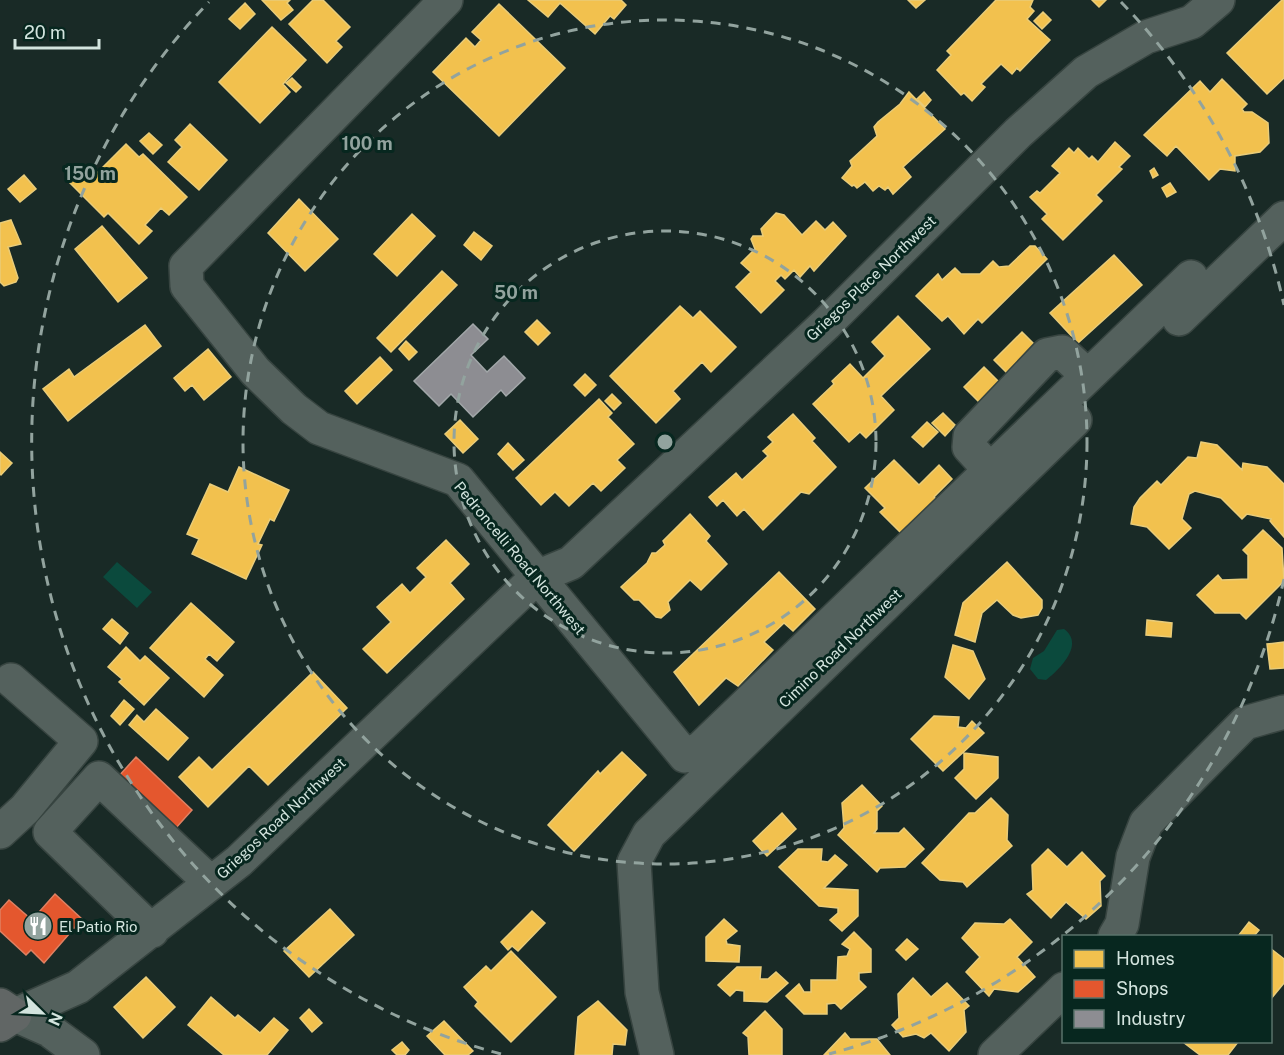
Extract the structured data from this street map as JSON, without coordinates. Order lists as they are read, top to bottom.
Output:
{
  "streets": {
    "street": [
      "Griegos Place Northwest",
      "Pedroncelli Road Northwest",
      "Cimino Road Northwest",
      "Griegos Road Northwest"
    ]
  },
  "crossings": [
    ["Griegos Place Northwest", "Pedroncelli Road Northwest"],
    ["Griegos Place Northwest", "Griegos Road Northwest"],
    ["Pedroncelli Road Northwest", "Griegos Road Northwest"]
  ],
  "places": {
    "restaurant": ["El Patio Rio"]
  },
  "legend": ["Homes", "Shops", "Industry"],
  "scale_bar": "20 m",
  "north": "bottom right",
  "rings": ["100 m", "150 m", "50 m"]
}
